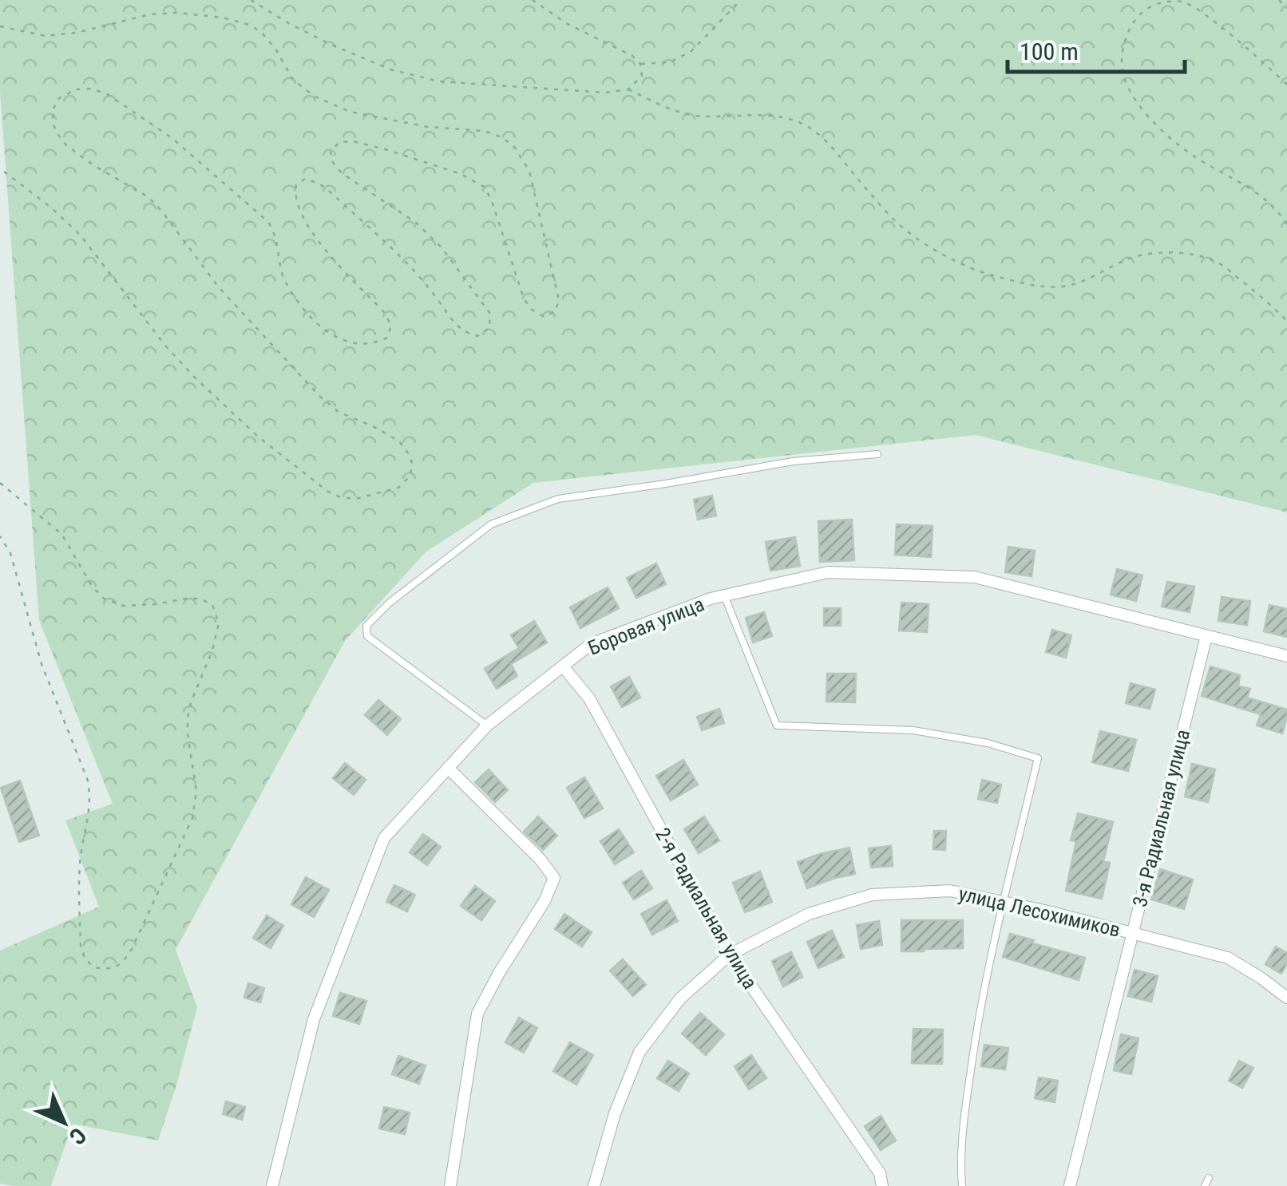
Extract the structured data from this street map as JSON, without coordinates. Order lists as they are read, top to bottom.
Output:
{
  "streets": {
    "street": [
      "Боровая улица",
      "3-я Радиальная улица",
      "2-я Радиальная улица",
      "улица Лесохимиков"
    ]
  },
  "crossings": [
    ["Боровая улица", "3-я Радиальная улица"],
    ["Боровая улица", "2-я Радиальная улица"],
    ["3-я Радиальная улица", "улица Лесохимиков"],
    ["2-я Радиальная улица", "улица Лесохимиков"]
  ],
  "scale_bar": "100 m",
  "north": "bottom right"
}
